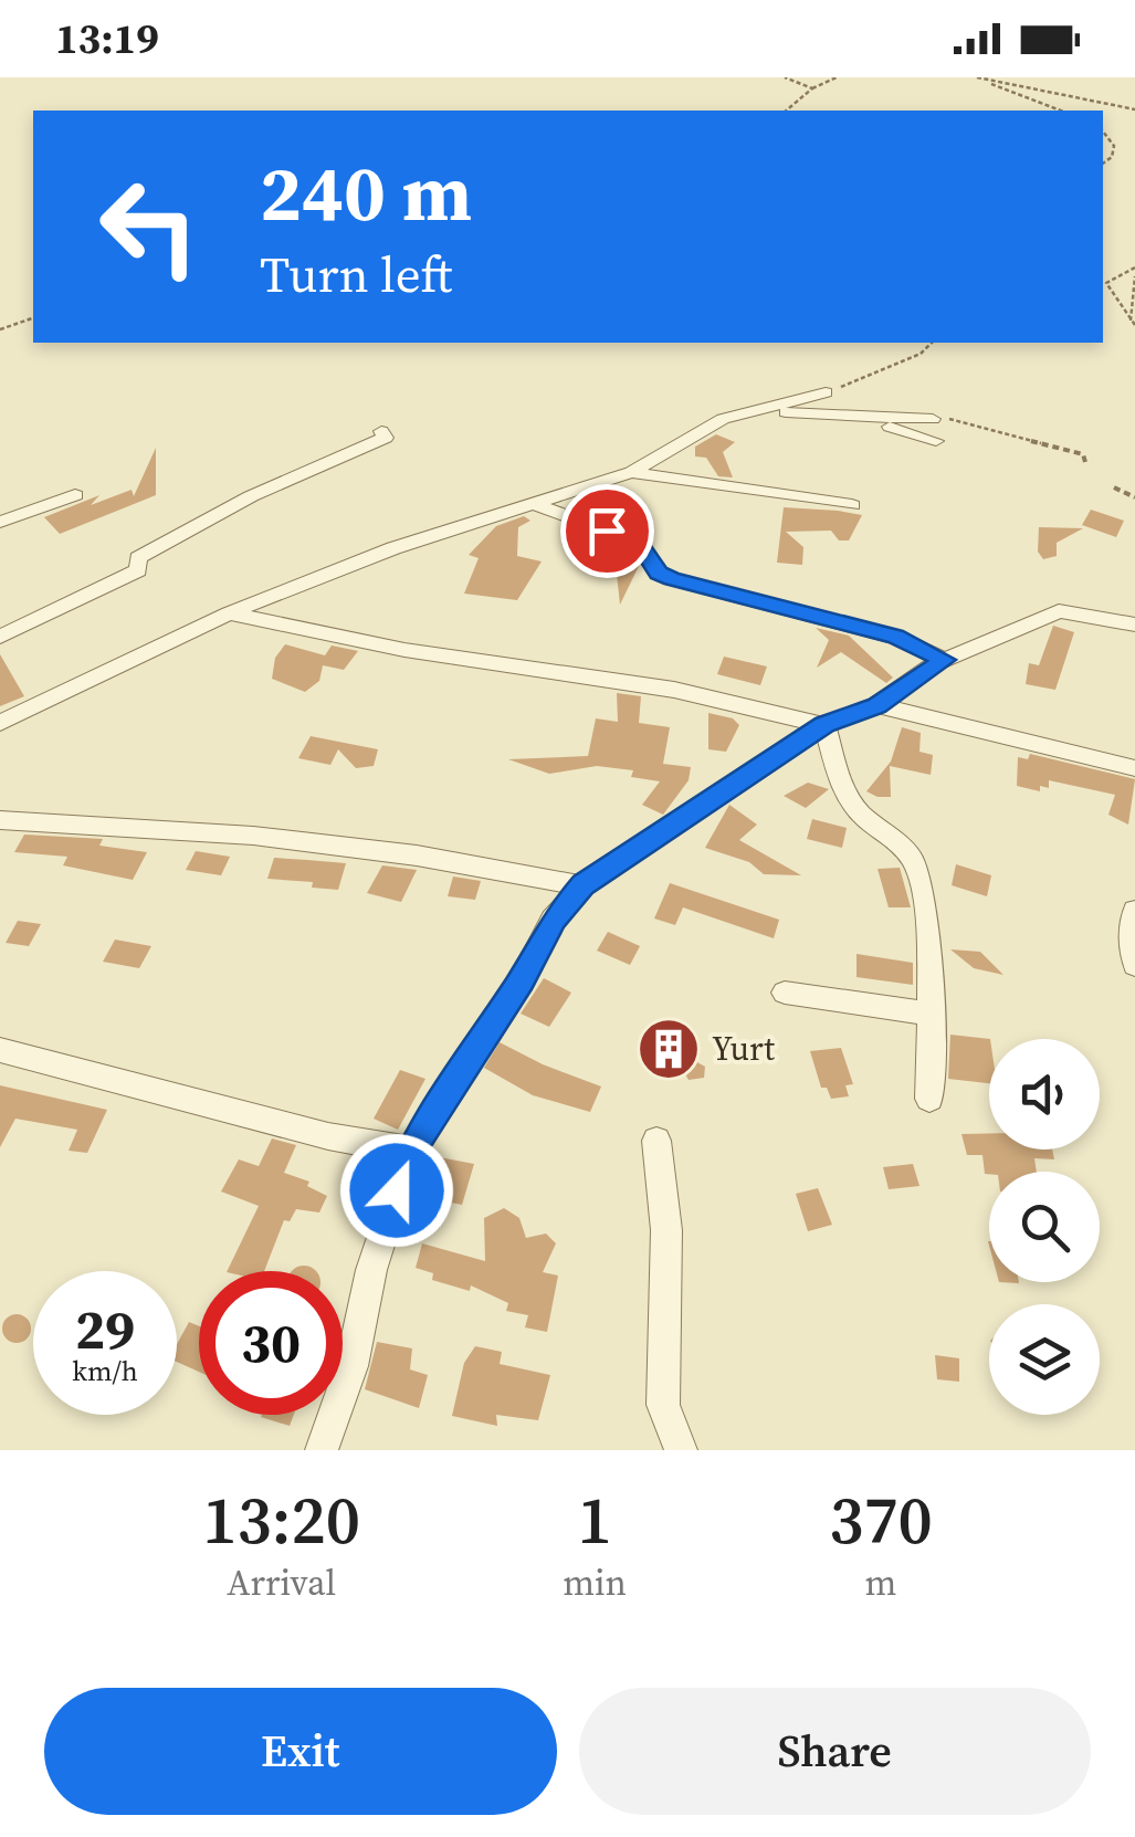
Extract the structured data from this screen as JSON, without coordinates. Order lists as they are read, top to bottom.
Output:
{
  "places": {
    "building": ["Yurt"]
  },
  "page": {
    "status": "13:19",
    "turn": ["240 m", "Turn left"],
    "speed": "29 km/h",
    "limit": "30",
    "eta": [
      "13:20",
      "Arrival",
      "1",
      "min",
      "370",
      "m"
    ],
    "buttons": ["Exit", "Share"]
  }
}
